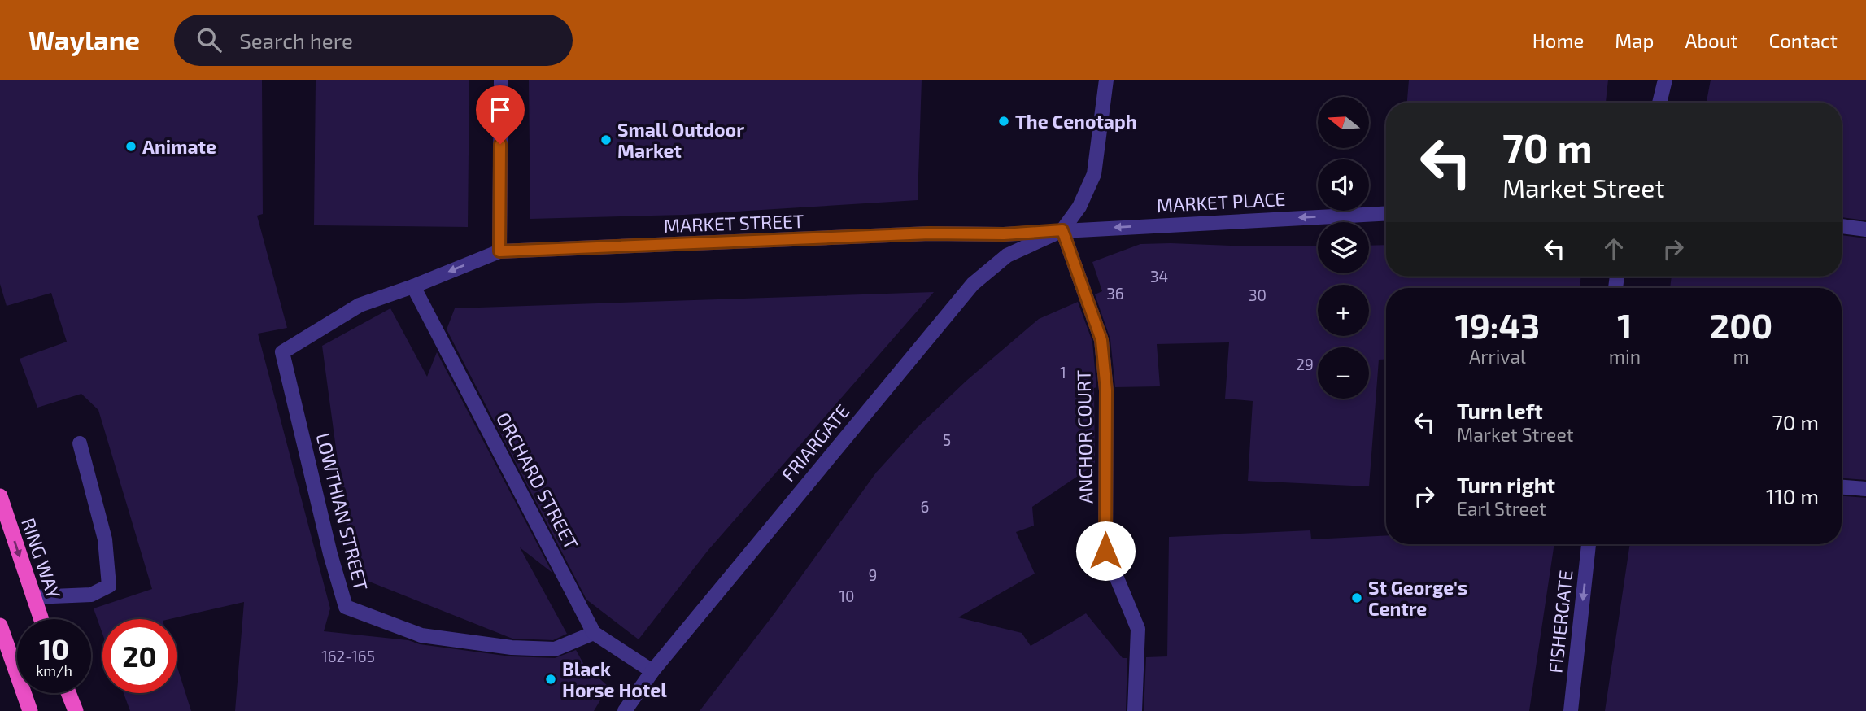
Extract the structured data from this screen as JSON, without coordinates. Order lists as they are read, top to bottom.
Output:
{
  "streets": {
    "highway": ["RING WAY"],
    "street": [
      "MARKET PLACE",
      "MARKET STREET",
      "ANCHOR COURT",
      "FRIARGATE",
      "ORCHARD STREET",
      "LOWTHIAN STREET",
      "FISHERGATE"
    ]
  },
  "crossings": [
    ["MARKET PLACE", "MARKET STREET"],
    ["MARKET PLACE", "ANCHOR COURT"],
    ["MARKET PLACE", "FRIARGATE"],
    ["MARKET STREET", "ANCHOR COURT"],
    ["MARKET STREET", "FRIARGATE"],
    ["MARKET STREET", "ORCHARD STREET"],
    ["MARKET STREET", "LOWTHIAN STREET"],
    ["ANCHOR COURT", "FRIARGATE"],
    ["FRIARGATE", "ORCHARD STREET"],
    ["ORCHARD STREET", "LOWTHIAN STREET"]
  ],
  "one_way": ["MARKET PLACE", "RING WAY", "FISHERGATE"],
  "places": [
    "The Cenotaph",
    "Small Outdoor Market",
    "Animate",
    "St George's Centre",
    "Black Horse Hotel"
  ],
  "house_numbers": [
    "34",
    "36",
    "30",
    "29",
    "1",
    "5",
    "6",
    "9",
    "10",
    "162-165"
  ],
  "north": "left",
  "page": {
    "header": "Waylane",
    "search": "Search here",
    "nav": [
      "Home",
      "Map",
      "About",
      "Contact"
    ],
    "map_buttons": ["+", "−"],
    "turn": ["70 m", "Market Street"],
    "eta": [
      "19:43",
      "Arrival",
      "1",
      "min",
      "200",
      "m"
    ],
    "list": [
      {
        "name": "Turn left",
        "note": "Market Street",
        "value": "70 m"
      },
      {
        "name": "Turn right",
        "note": "Earl Street",
        "value": "110 m"
      }
    ],
    "speed": "10 km/h",
    "limit": "20"
  }
}
